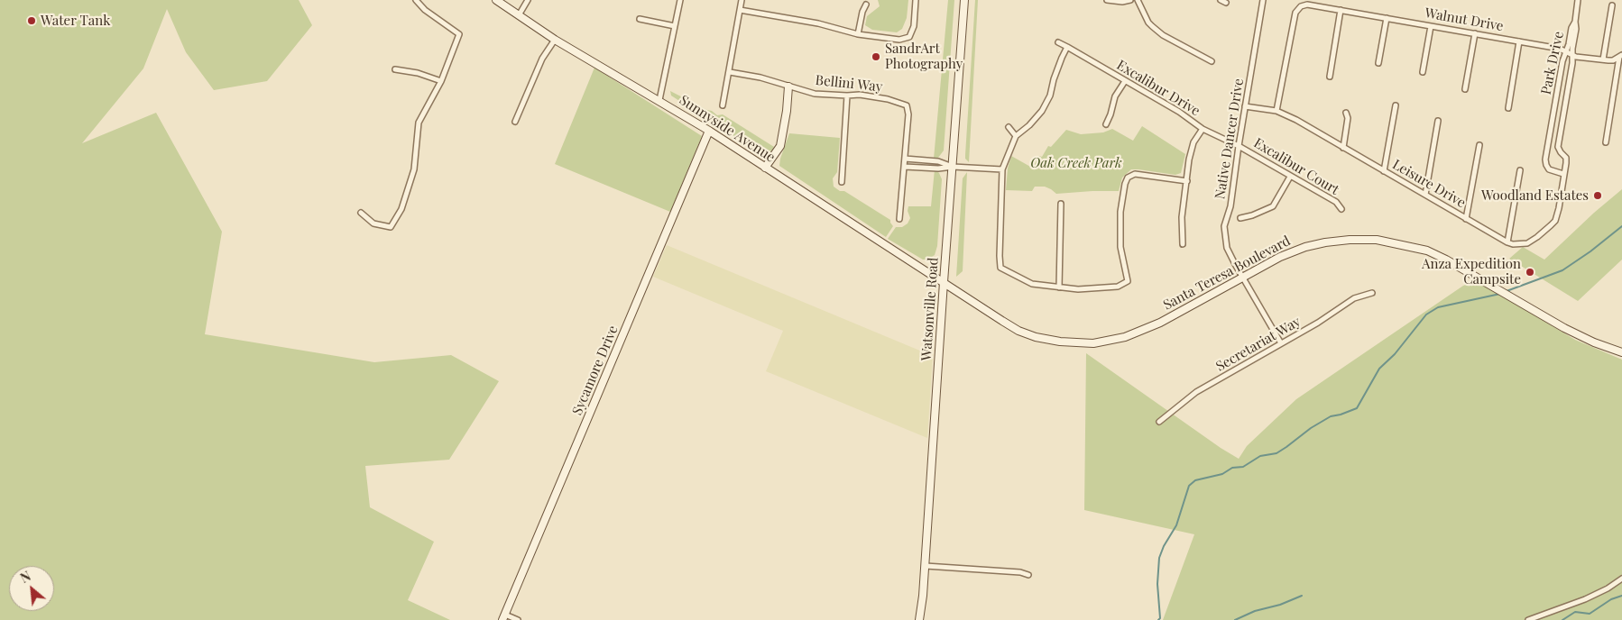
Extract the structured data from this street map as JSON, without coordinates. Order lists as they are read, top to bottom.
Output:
{
  "streets": {
    "main road": [
      "Sunnyside Avenue",
      "Santa Teresa Boulevard",
      "Watsonville Road",
      "Sycamore Drive"
    ],
    "street": [
      "Walnut Drive",
      "Park Drive",
      "Bellini Way",
      "Excalibur Drive",
      "Native Dancer Drive",
      "Excalibur Court",
      "Leisure Drive",
      "Secretariat Way"
    ]
  },
  "crossings": [
    ["Walnut Drive", "Park Drive"],
    ["Walnut Drive", "Leisure Drive"],
    ["Excalibur Drive", "Native Dancer Drive"],
    ["Excalibur Drive", "Excalibur Court"],
    ["Sunnyside Avenue", "Santa Teresa Boulevard"],
    ["Sunnyside Avenue", "Watsonville Road"],
    ["Sunnyside Avenue", "Sycamore Drive"],
    ["Native Dancer Drive", "Excalibur Court"],
    ["Native Dancer Drive", "Leisure Drive"],
    ["Native Dancer Drive", "Santa Teresa Boulevard"],
    ["Native Dancer Drive", "Secretariat Way"],
    ["Santa Teresa Boulevard", "Watsonville Road"]
  ],
  "parks": ["Oak Creek Park"],
  "places": [
    "Water Tank",
    "SandrArt Photography",
    "Woodland Estates",
    "Anza Expedition Campsite"
  ],
  "north": "top left"
}
